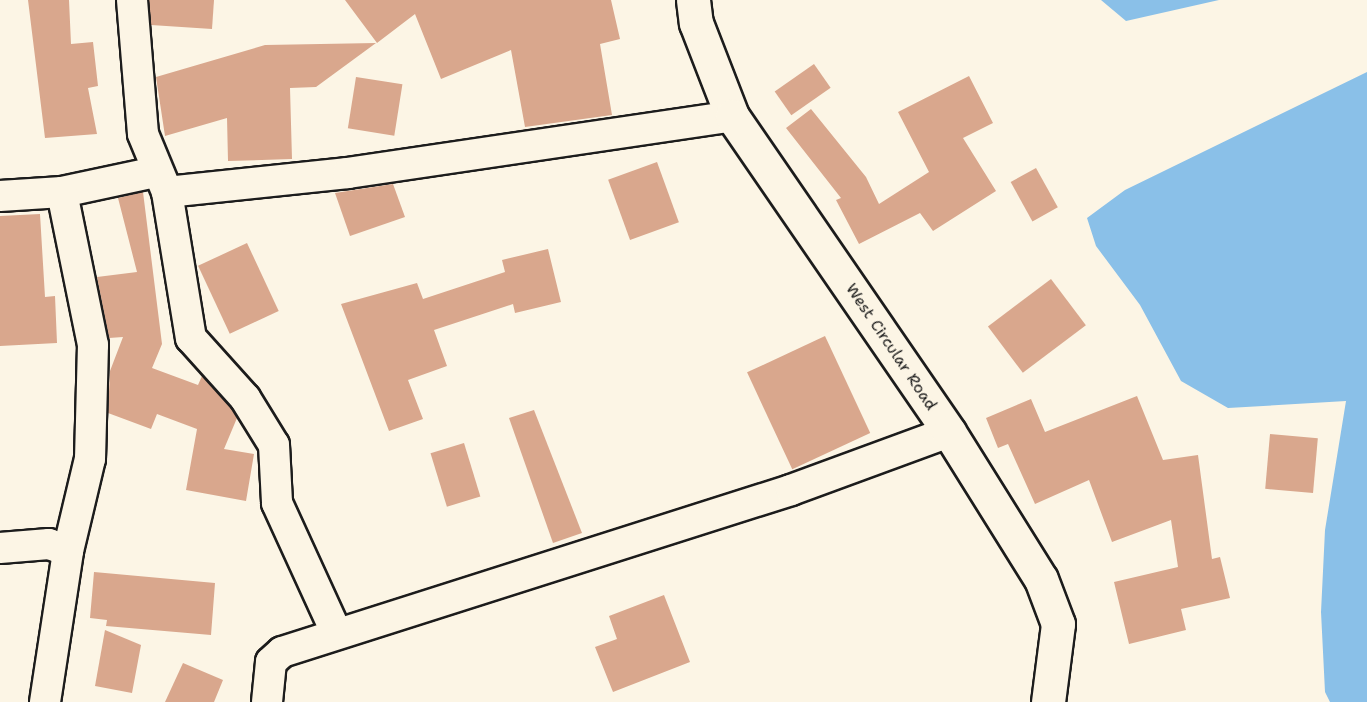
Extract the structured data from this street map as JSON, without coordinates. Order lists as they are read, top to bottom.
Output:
{
  "streets": {
    "street": ["West Circular Road"]
  }
}
